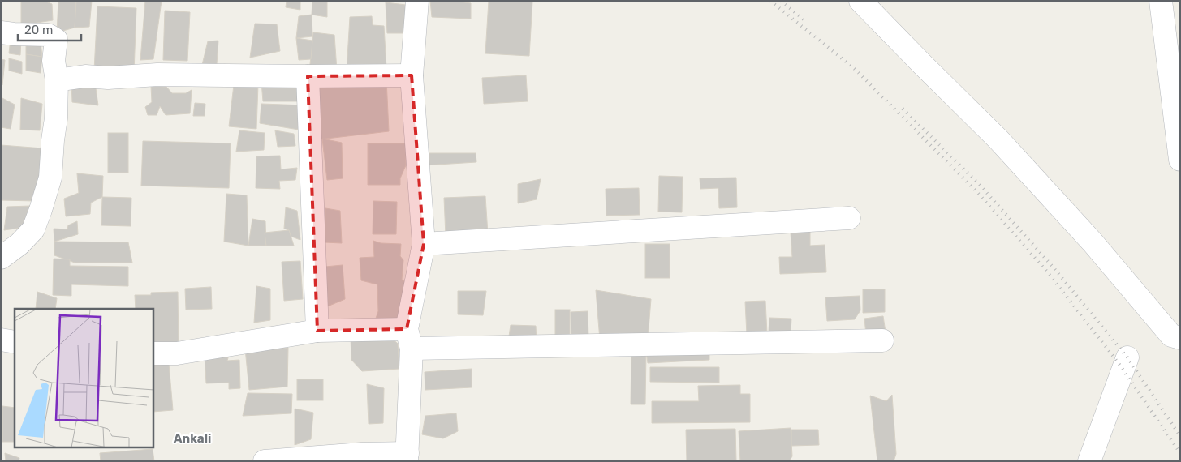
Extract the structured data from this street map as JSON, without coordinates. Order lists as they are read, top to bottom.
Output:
{
  "districts": ["Ankali"],
  "scale_bar": "20 m"
}
